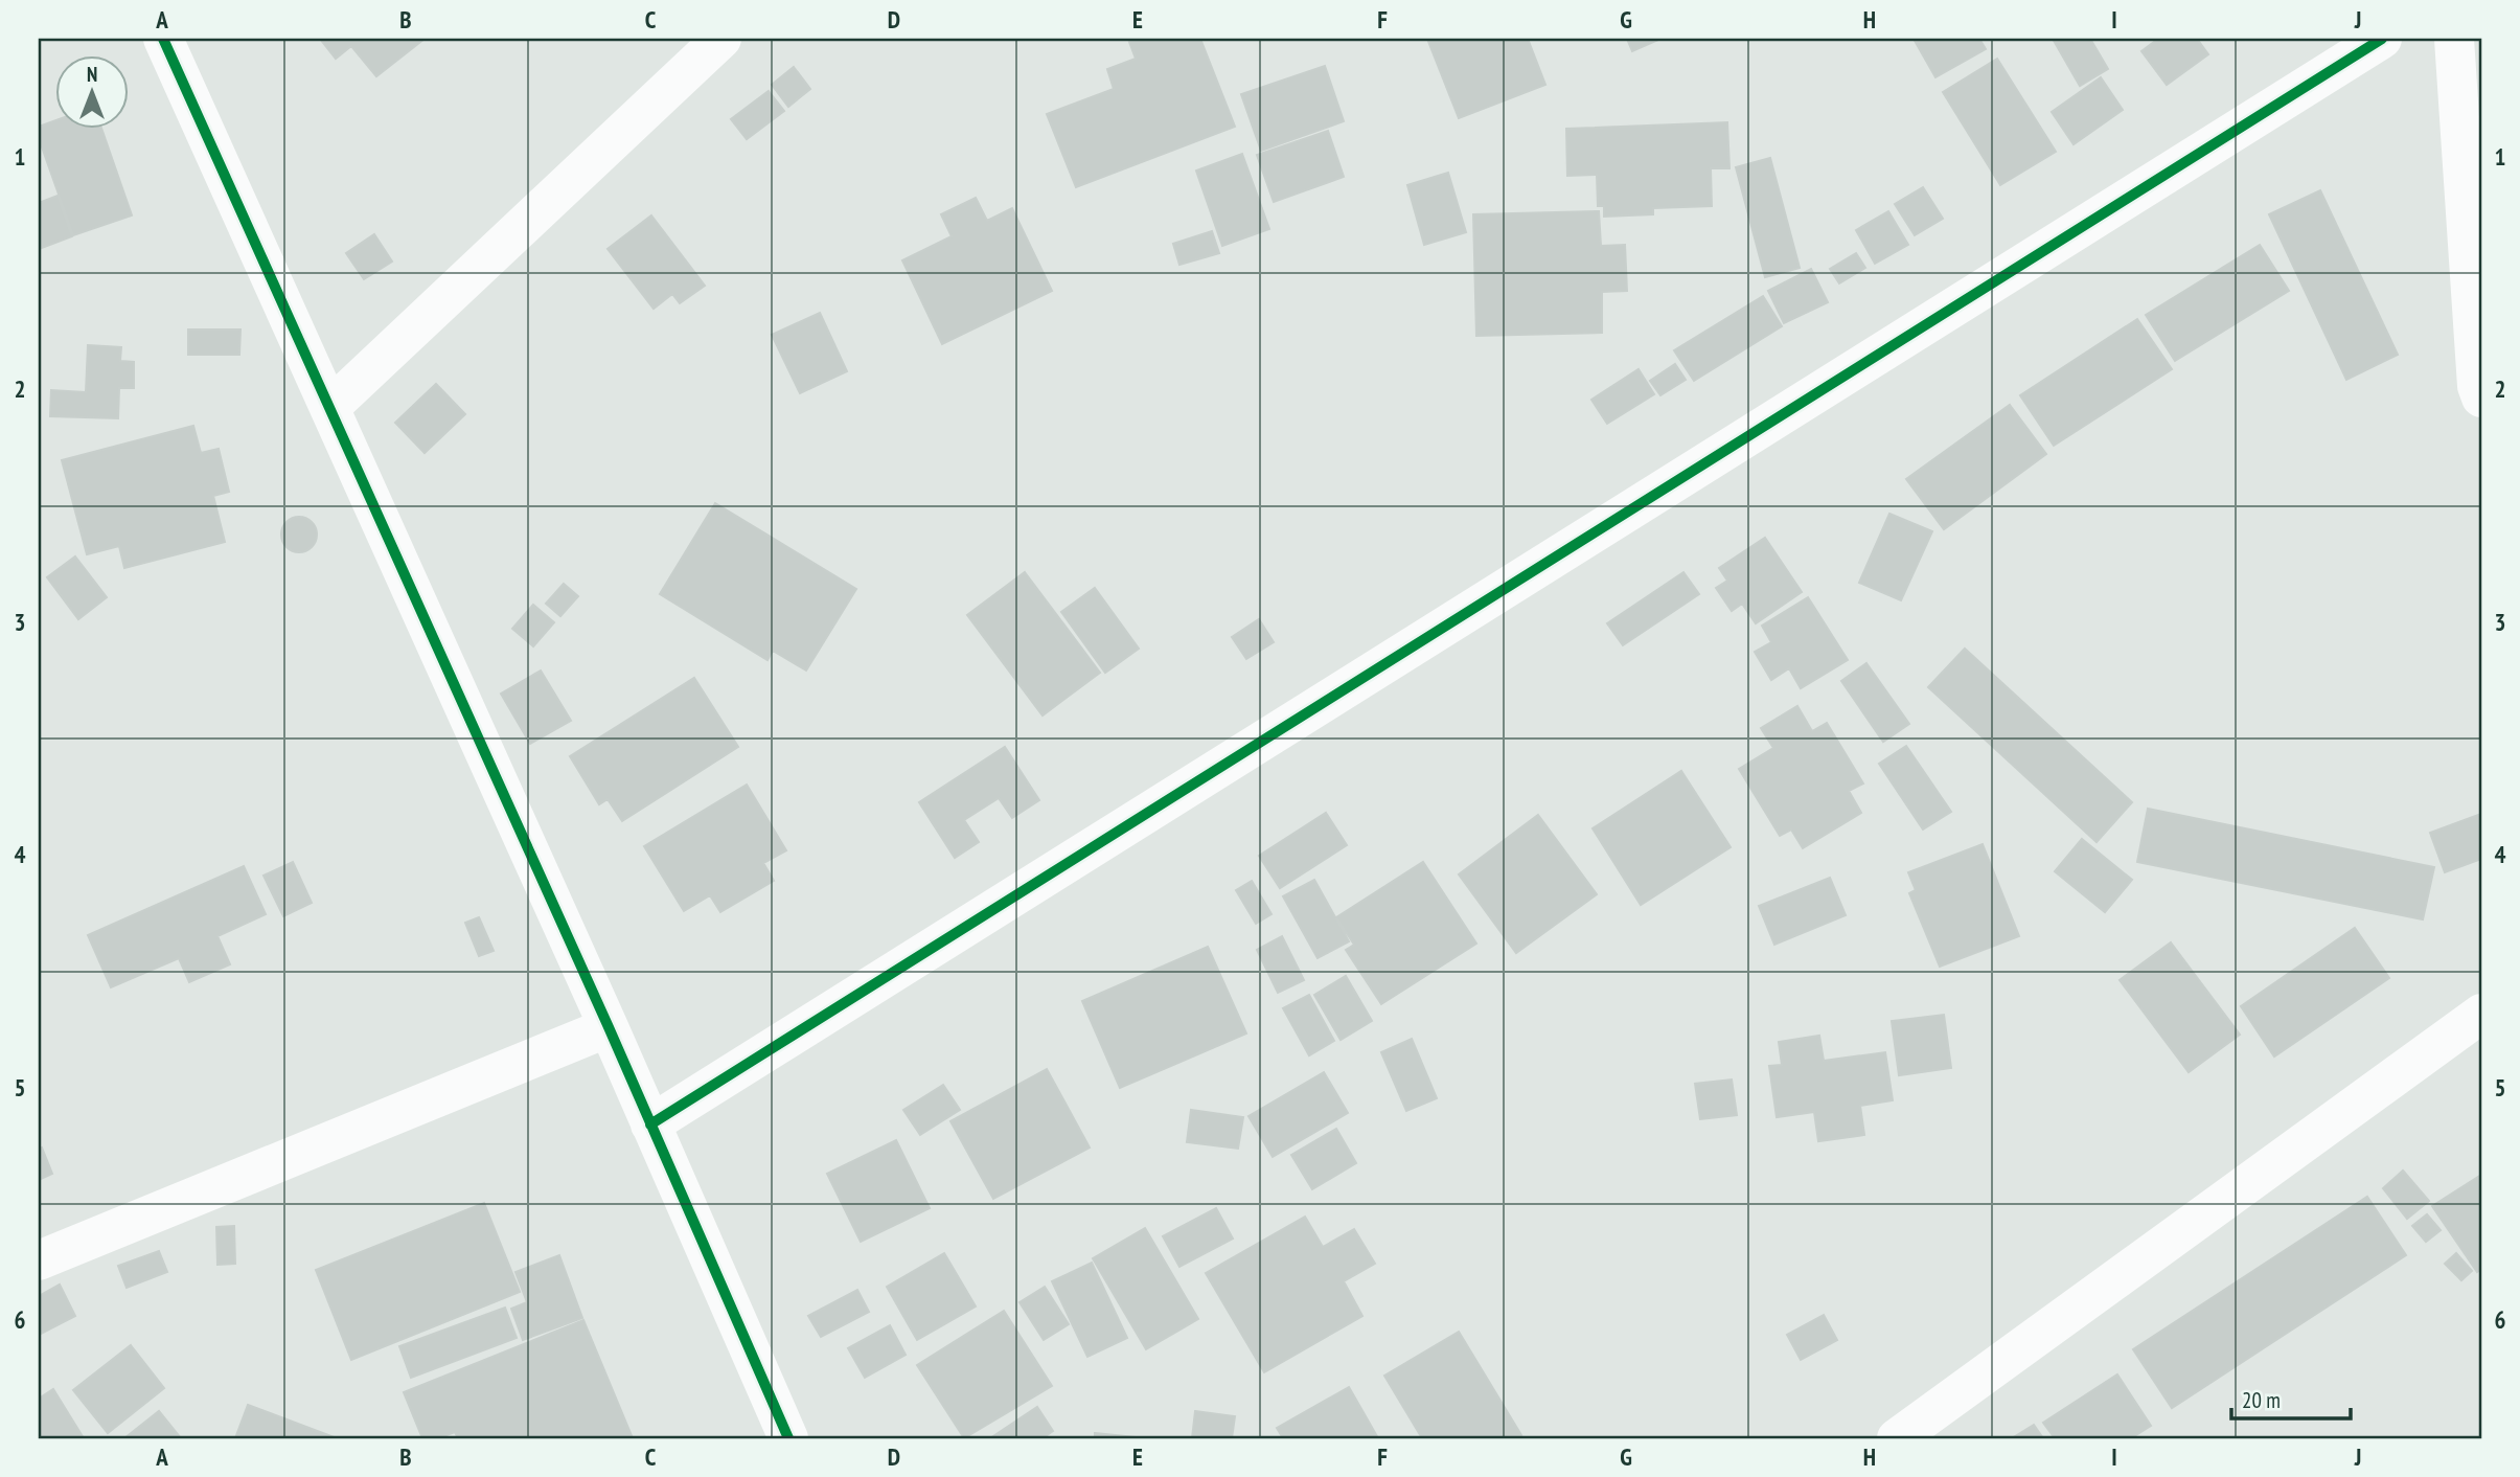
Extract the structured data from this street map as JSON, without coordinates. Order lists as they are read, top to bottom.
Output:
{
  "scale_bar": "20 m",
  "north": "top",
  "grid": {
    "columns": [
      "A",
      "B",
      "C",
      "D",
      "E",
      "F",
      "G",
      "H",
      "I",
      "J"
    ],
    "rows": [
      "1",
      "2",
      "3",
      "4",
      "5",
      "6"
    ]
  }
}
